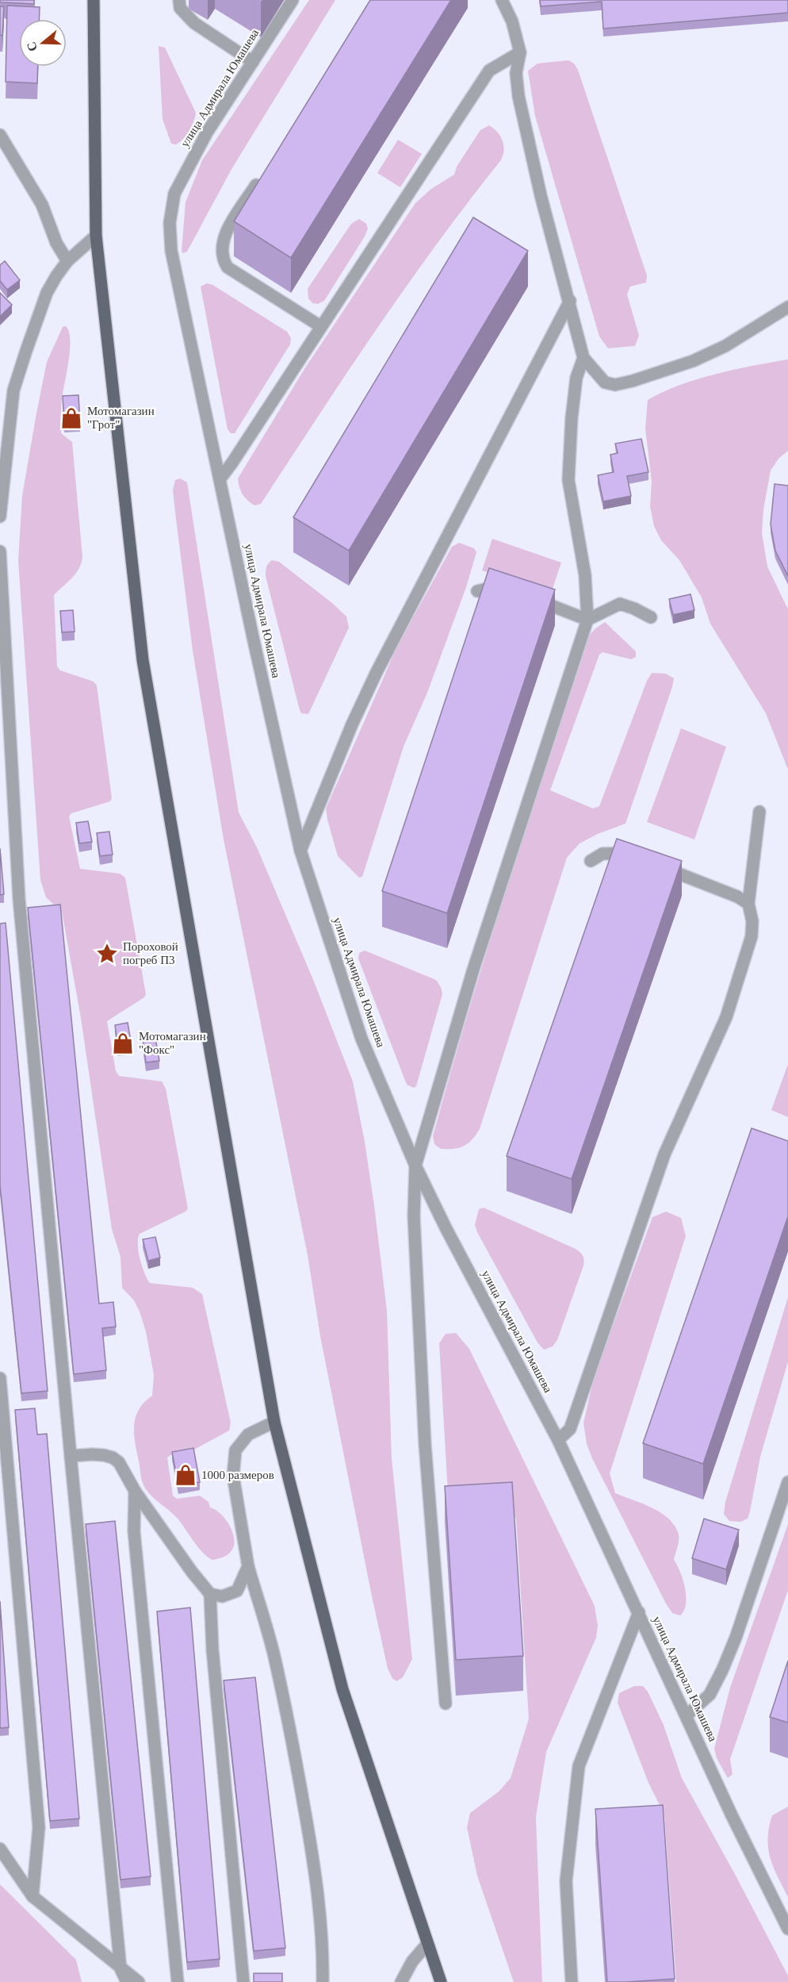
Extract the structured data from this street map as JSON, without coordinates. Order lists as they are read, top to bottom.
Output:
{
  "streets": {
    "street": ["улица Адмирала Юмашева"]
  },
  "places": {
    "shop": ["Мотомагазин \"Грот\"", "Мотомагазин \"Фокс\"", "1000 размеров"],
    "place": ["Пороховой погреб П3"]
  },
  "north": "left"
}
